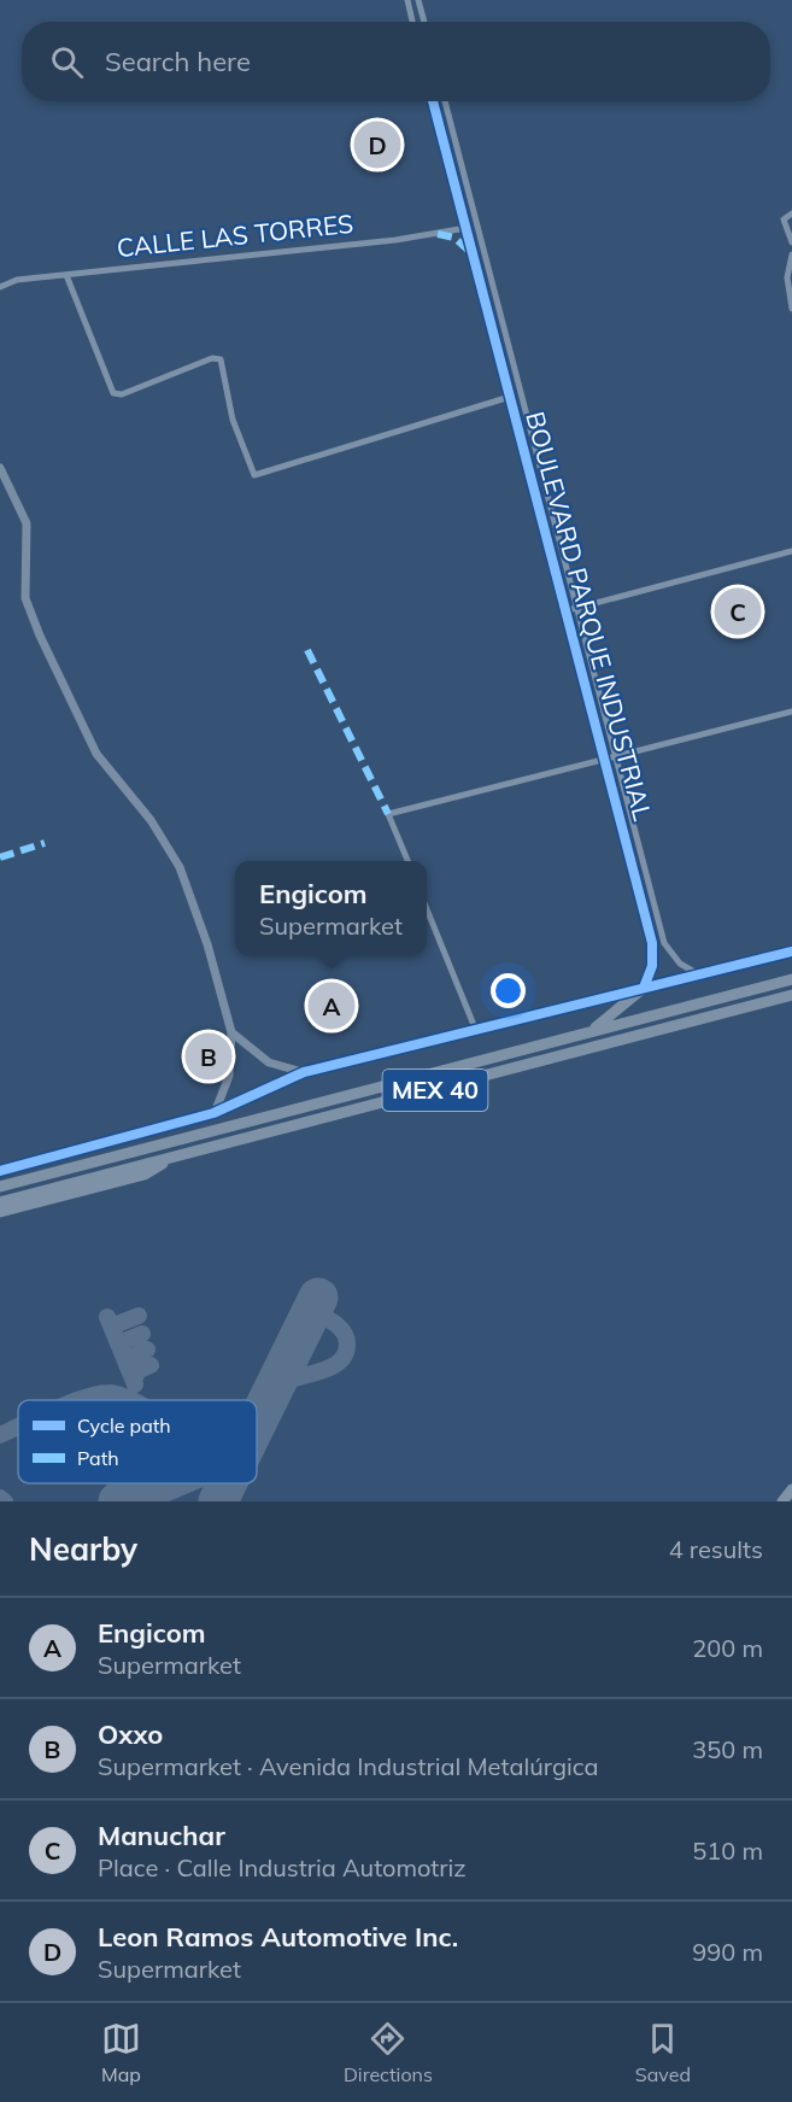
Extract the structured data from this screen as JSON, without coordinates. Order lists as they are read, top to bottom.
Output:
{
  "streets": {
    "highway": ["MEX 40"],
    "street": ["CALLE LAS TORRES", "BOULEVARD PARQUE INDUSTRIAL"]
  },
  "crossings": [
    ["CALLE LAS TORRES", "BOULEVARD PARQUE INDUSTRIAL"]
  ],
  "legend": ["Cycle path", "Path"],
  "page": {
    "search": "Search here",
    "pins": [
      "D",
      "C",
      "A",
      "B"
    ],
    "popup": ["Engicom", "Supermarket"],
    "heading": ["Nearby", "4 results"],
    "list": [
      {
        "mark": "A",
        "name": "Engicom",
        "note": "Supermarket",
        "value": "200 m"
      },
      {
        "mark": "B",
        "name": "Oxxo",
        "note": "Supermarket · Avenida Industrial Metalúrgica",
        "value": "350 m"
      },
      {
        "mark": "C",
        "name": "Manuchar",
        "note": "Place · Calle Industria Automotriz",
        "value": "510 m"
      },
      {
        "mark": "D",
        "name": "Leon Ramos Automotive Inc.",
        "note": "Supermarket",
        "value": "990 m"
      }
    ],
    "nav": ["Map", "Directions", "Saved"]
  }
}
